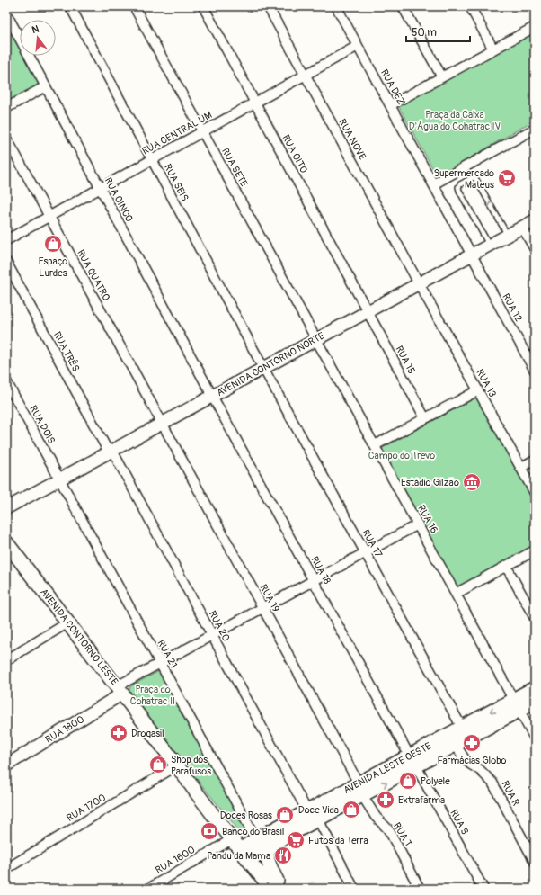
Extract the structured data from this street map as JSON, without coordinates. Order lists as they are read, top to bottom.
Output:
{
  "streets": {
    "main road": ["AVENIDA CONTORNO LESTE", "AVENIDA LESTE OESTE"],
    "street": [
      "RUA DEZ",
      "RUA CENTRAL UM",
      "RUA NOVE",
      "RUA OITO",
      "RUA SETE",
      "RUA SEIS",
      "RUA CINCO",
      "RUA QUATRO",
      "RUA 12",
      "RUA TRÊS",
      "RUA 15",
      "AVENIDA CONTORNO NORTE",
      "RUA 13",
      "RUA DOIS",
      "RUA 16",
      "RUA 17",
      "RUA 18",
      "RUA 19",
      "RUA 20",
      "RUA 21",
      "RUA 1800",
      "RUA R",
      "RUA 1700",
      "RUA S",
      "RUA T",
      "RUA 1600"
    ]
  },
  "crossings": [
    ["RUA DEZ", "RUA CENTRAL UM"],
    ["RUA DEZ", "RUA 12"],
    ["RUA DEZ", "AVENIDA CONTORNO NORTE"],
    ["RUA CENTRAL UM", "RUA NOVE"],
    ["RUA CENTRAL UM", "RUA OITO"],
    ["RUA CENTRAL UM", "RUA SETE"],
    ["RUA CENTRAL UM", "RUA SEIS"],
    ["RUA CENTRAL UM", "RUA CINCO"],
    ["RUA CENTRAL UM", "RUA QUATRO"],
    ["RUA NOVE", "AVENIDA CONTORNO NORTE"],
    ["RUA NOVE", "RUA 13"],
    ["RUA OITO", "RUA 15"],
    ["RUA OITO", "AVENIDA CONTORNO NORTE"],
    ["RUA SETE", "AVENIDA CONTORNO NORTE"],
    ["RUA SETE", "RUA 16"],
    ["RUA SEIS", "AVENIDA CONTORNO NORTE"],
    ["RUA SEIS", "RUA 17"],
    ["RUA CINCO", "AVENIDA CONTORNO NORTE"],
    ["RUA CINCO", "RUA 18"],
    ["RUA QUATRO", "AVENIDA CONTORNO NORTE"],
    ["RUA QUATRO", "RUA 19"],
    ["RUA 12", "AVENIDA CONTORNO NORTE"],
    ["RUA TRÊS", "AVENIDA CONTORNO NORTE"],
    ["RUA TRÊS", "RUA 20"],
    ["RUA 15", "AVENIDA CONTORNO NORTE"],
    ["AVENIDA CONTORNO NORTE", "RUA 13"],
    ["AVENIDA CONTORNO NORTE", "RUA DOIS"],
    ["AVENIDA CONTORNO NORTE", "RUA 16"],
    ["AVENIDA CONTORNO NORTE", "RUA 17"],
    ["AVENIDA CONTORNO NORTE", "RUA 18"],
    ["AVENIDA CONTORNO NORTE", "RUA 19"],
    ["AVENIDA CONTORNO NORTE", "RUA 20"],
    ["AVENIDA CONTORNO NORTE", "RUA 21"],
    ["RUA DOIS", "RUA 21"],
    ["RUA 16", "AVENIDA LESTE OESTE"],
    ["RUA 17", "AVENIDA LESTE OESTE"],
    ["RUA 18", "AVENIDA LESTE OESTE"],
    ["RUA 18", "RUA S"],
    ["RUA 19", "AVENIDA LESTE OESTE"],
    ["RUA 19", "RUA T"],
    ["RUA 20", "AVENIDA LESTE OESTE"],
    ["AVENIDA CONTORNO LESTE", "RUA 21"],
    ["AVENIDA CONTORNO LESTE", "RUA 1800"],
    ["AVENIDA CONTORNO LESTE", "AVENIDA LESTE OESTE"],
    ["AVENIDA CONTORNO LESTE", "RUA 1700"],
    ["AVENIDA CONTORNO LESTE", "RUA 1600"],
    ["RUA 21", "AVENIDA LESTE OESTE"],
    ["AVENIDA LESTE OESTE", "RUA R"],
    ["AVENIDA LESTE OESTE", "RUA S"],
    ["AVENIDA LESTE OESTE", "RUA T"]
  ],
  "parks": ["Praça da Caixa D'Água do Cohatrac IV", "Campo do Trevo", "Praça do Cohatrac II"],
  "places": {
    "supermarket": ["Supermercado Mateus", "Futos da Terra"],
    "shop": [
      "Espaço Lurdes",
      "Shop dos Parafusos",
      "Polyele",
      "Doce Vida",
      "Doces Rosas"
    ],
    "museum": ["Estádio Gilzão"],
    "pharmacy": ["Drogasil", "Farmácias Globo", "Extrafarma"],
    "bank": ["Banco do Brasil"],
    "restaurant": ["Pandu da Mama"]
  },
  "scale_bar": "50 m",
  "north": "top"
}
